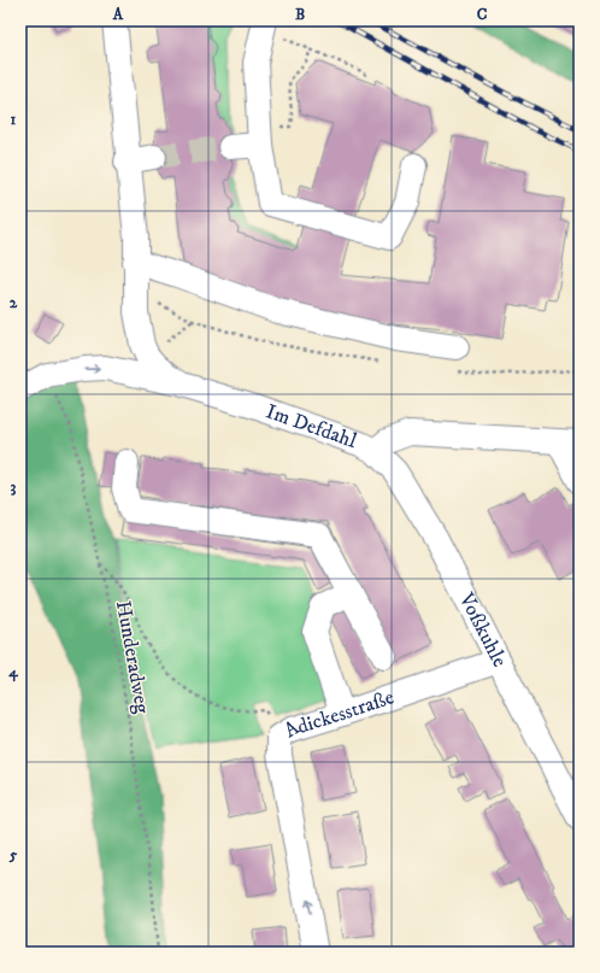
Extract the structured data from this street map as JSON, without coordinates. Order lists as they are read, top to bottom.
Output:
{
  "streets": {
    "street": ["Im Defdahl", "Voßkuhle", "Adickesstraße"],
    "path": ["Hunderadweg"]
  },
  "crossings": [
    ["Im Defdahl", "Voßkuhle"],
    ["Voßkuhle", "Adickesstraße"]
  ],
  "one_way": ["Adickesstraße"],
  "grid": {
    "columns": ["A", "B", "C"],
    "rows": [
      "1",
      "2",
      "3",
      "4",
      "5"
    ]
  }
}
